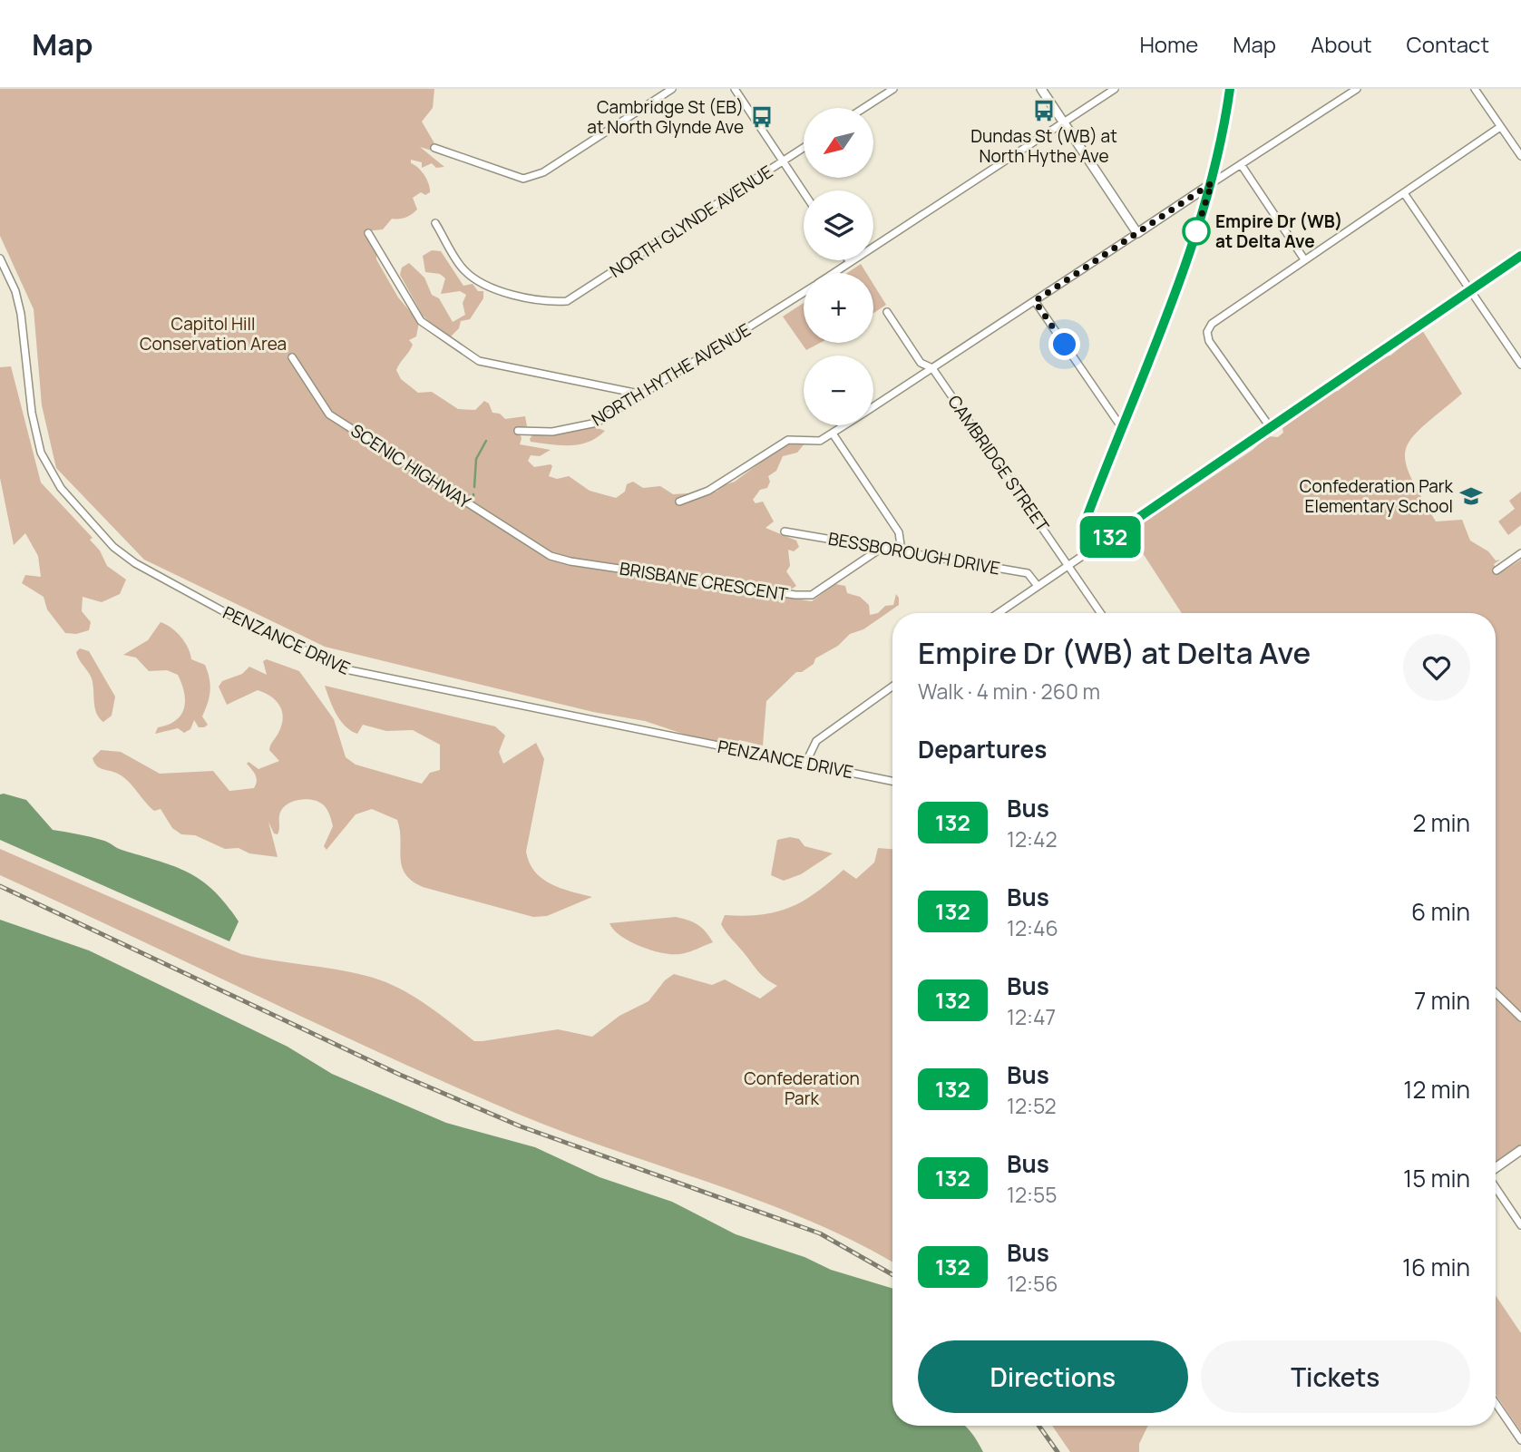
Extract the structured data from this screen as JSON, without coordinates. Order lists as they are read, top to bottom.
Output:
{
  "streets": {
    "street": [
      "NORTH GLYNDE AVENUE",
      "NORTH HYTHE AVENUE",
      "CAMBRIDGE STREET",
      "SCENIC HIGHWAY",
      "BESSBOROUGH DRIVE",
      "BRISBANE CRESCENT",
      "PENZANCE DRIVE"
    ]
  },
  "crossings": [
    ["SCENIC HIGHWAY", "BRISBANE CRESCENT"],
    ["BESSBOROUGH DRIVE", "BRISBANE CRESCENT"]
  ],
  "parks": ["Capitol Hill Conservation Area", "Confederation Park"],
  "places": {
    "bus stop": ["Dundas St (WB) at North Hythe Ave", "Cambridge St (EB) at North Glynde Ave"],
    "other": ["Empire Dr (WB) at Delta Ave"],
    "school or university": ["Confederation Park Elementary School"]
  },
  "lines": ["bus line 132"],
  "north": "bottom left",
  "page": {
    "header": "Map",
    "nav": [
      "Home",
      "Map",
      "About",
      "Contact"
    ],
    "on_map": "132",
    "map_buttons": ["+", "−"],
    "heading": [
      ["Empire Dr (WB) at Delta Ave", "Walk · 4 min · 260 m"],
      "Departures"
    ],
    "list": [
      {
        "mark": "132",
        "name": "Bus",
        "note": "12:42",
        "value": "2 min"
      },
      {
        "mark": "132",
        "name": "Bus",
        "note": "12:46",
        "value": "6 min"
      },
      {
        "mark": "132",
        "name": "Bus",
        "note": "12:47",
        "value": "7 min"
      },
      {
        "mark": "132",
        "name": "Bus",
        "note": "12:52",
        "value": "12 min"
      },
      {
        "mark": "132",
        "name": "Bus",
        "note": "12:55",
        "value": "15 min"
      },
      {
        "mark": "132",
        "name": "Bus",
        "note": "12:56",
        "value": "16 min"
      }
    ],
    "buttons": ["Directions", "Tickets"]
  }
}
